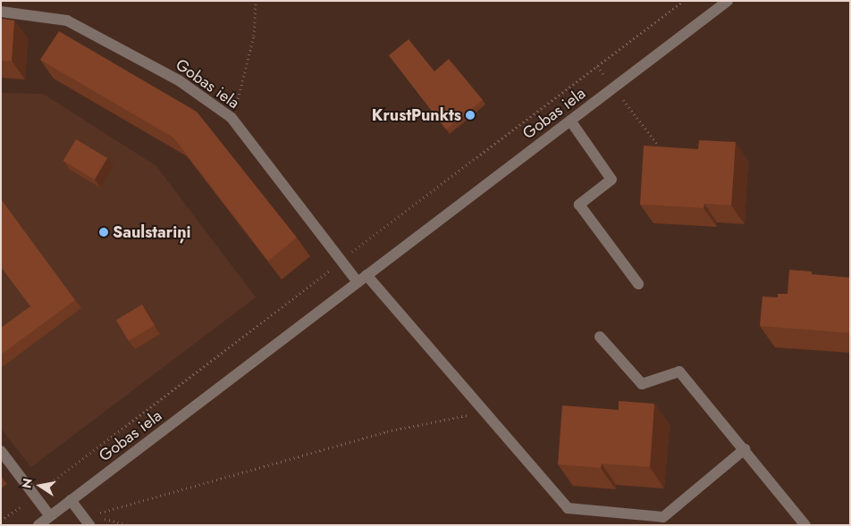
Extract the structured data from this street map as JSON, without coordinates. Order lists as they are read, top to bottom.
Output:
{
  "streets": {
    "street": ["Gobas iela"]
  },
  "places": ["KrustPunkts", "Saulstariņi"],
  "north": "left"
}
